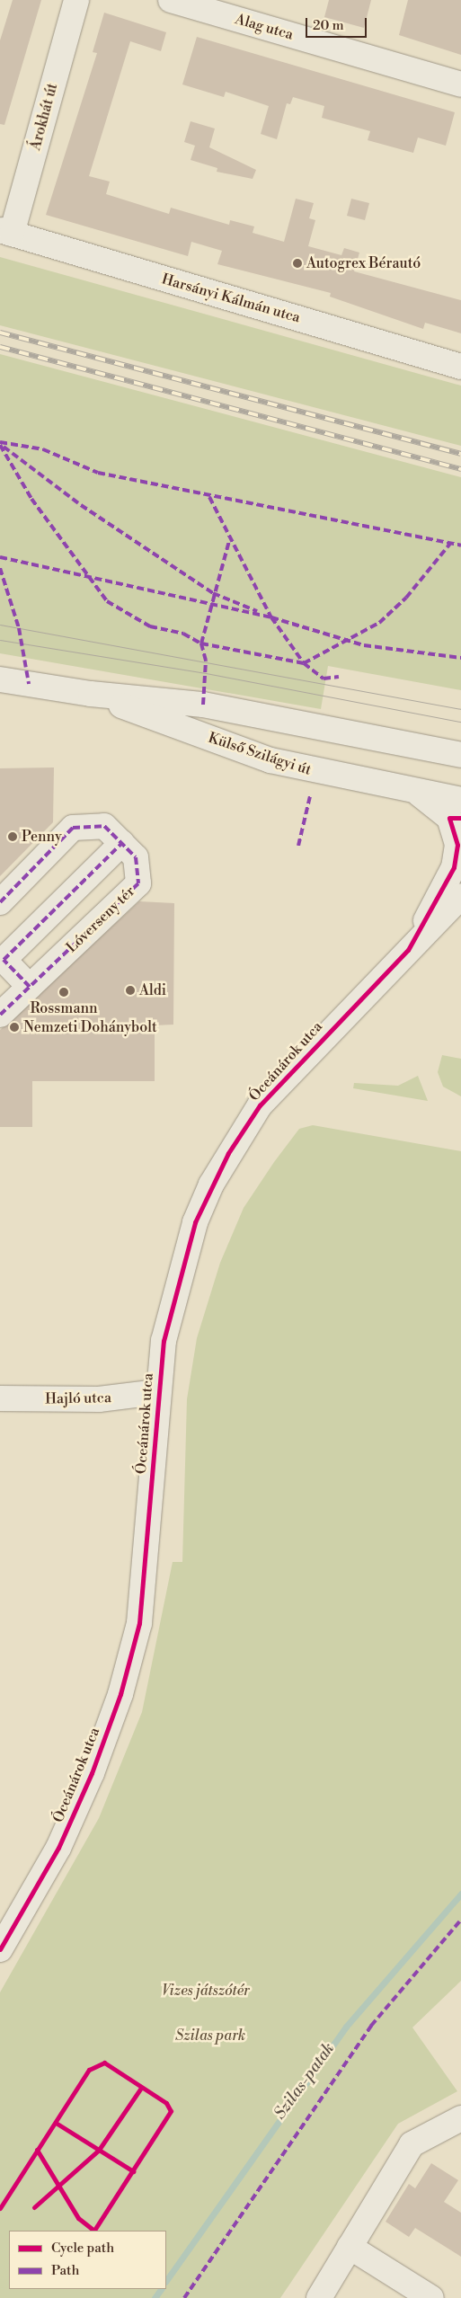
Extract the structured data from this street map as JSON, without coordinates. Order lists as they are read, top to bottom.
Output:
{
  "streets": {
    "street": [
      "Alag utca",
      "Árokhát út",
      "Harsányi Kálmán utca",
      "Külső Szilágyi út",
      "Lóverseny tér",
      "Óceánárok utca",
      "Hajló utca"
    ]
  },
  "crossings": [
    ["Árokhát út", "Harsányi Kálmán utca"],
    ["Óceánárok utca", "Hajló utca"]
  ],
  "water": ["Szilas-patak"],
  "parks": ["Vizes játszótér", "Szilas park"],
  "places": [
    "Autogrex Bérautó",
    "Penny",
    "Aldi",
    "Rossmann",
    "Nemzeti Dohánybolt"
  ],
  "legend": ["Cycle path", "Path"],
  "scale_bar": "20 m"
}
